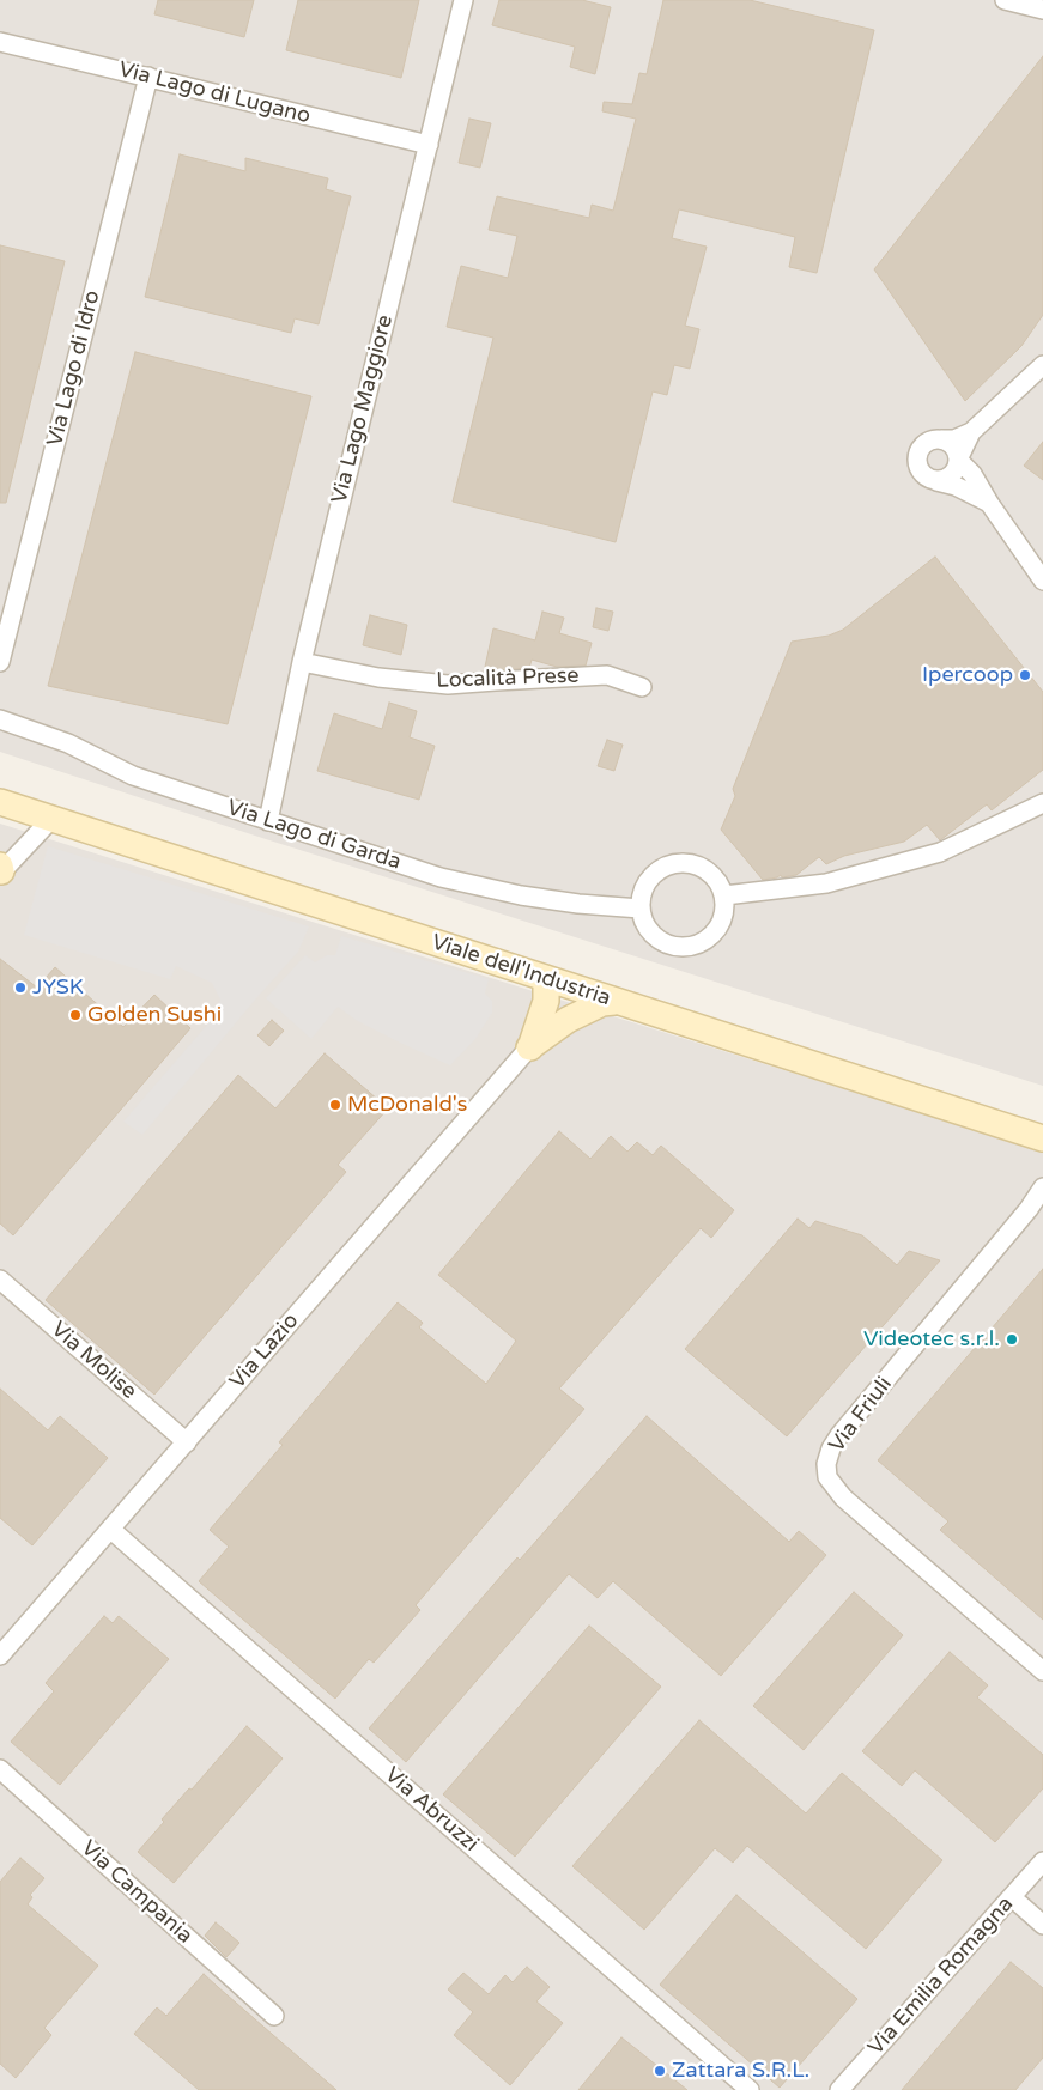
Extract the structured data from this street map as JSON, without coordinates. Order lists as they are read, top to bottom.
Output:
{
  "streets": {
    "main road": ["Viale dell'Industria"],
    "street": [
      "Via Lago di Lugano",
      "Via Lago di Idro",
      "Via Lago Maggiore",
      "Località Prese",
      "Via Lago di Garda",
      "Via Lazio",
      "Via Molise",
      "Via Friuli",
      "Via Abruzzi",
      "Via Campania",
      "Via Emilia Romagna"
    ]
  },
  "crossings": [
    ["Via Lago di Lugano", "Via Lago di Idro"],
    ["Via Lago di Lugano", "Via Lago Maggiore"],
    ["Via Lago Maggiore", "Località Prese"],
    ["Via Lago Maggiore", "Via Lago di Garda"],
    ["Via Lazio", "Via Molise"],
    ["Via Lazio", "Via Abruzzi"]
  ],
  "places": [
    "Ipercoop",
    "JYSK",
    "Golden Sushi",
    "McDonald's",
    "Videotec s.r.l.",
    "Zattara S.R.L."
  ]
}
